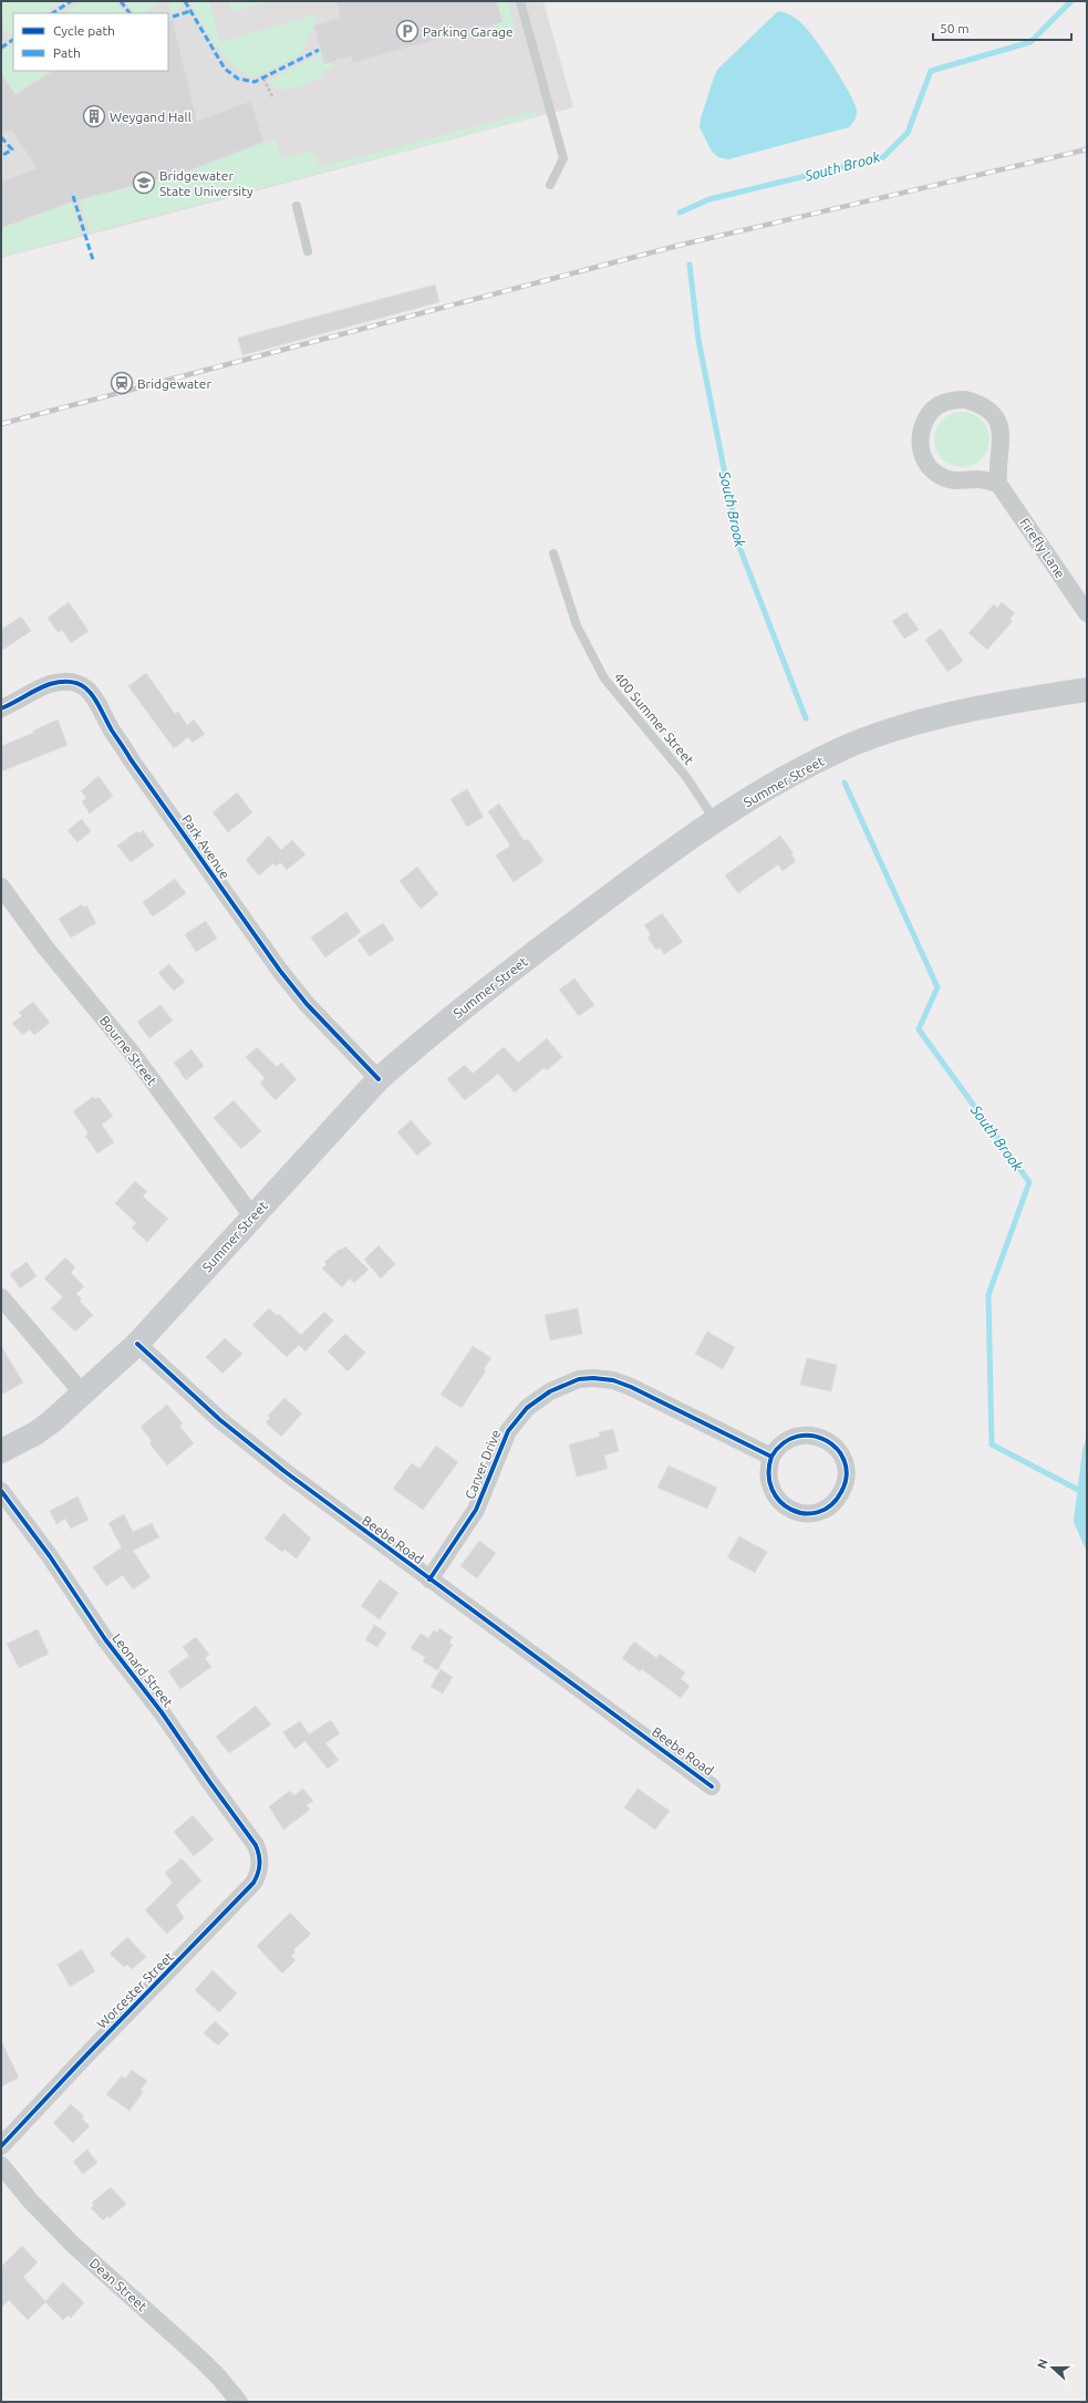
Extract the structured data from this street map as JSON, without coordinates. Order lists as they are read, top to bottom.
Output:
{
  "streets": {
    "main road": ["Summer Street"],
    "street": [
      "Firefly Lane",
      "Park Avenue",
      "Bourne Street",
      "Carver Drive",
      "Beebe Road",
      "Leonard Street",
      "Worcester Street",
      "Dean Street"
    ],
    "lane": ["400 Summer Street"]
  },
  "crossings": [
    ["400 Summer Street", "Summer Street"],
    ["Summer Street", "Park Avenue"],
    ["Summer Street", "Bourne Street"],
    ["Summer Street", "Beebe Road"],
    ["Carver Drive", "Beebe Road"],
    ["Leonard Street", "Worcester Street"]
  ],
  "water": ["South Brook"],
  "places": {
    "parking": ["Parking Garage"],
    "building": ["Weygand Hall"],
    "school or university": ["Bridgewater State University"],
    "station": ["Bridgewater"]
  },
  "legend": ["Cycle path", "Path"],
  "scale_bar": "50 m",
  "north": "left"
}
